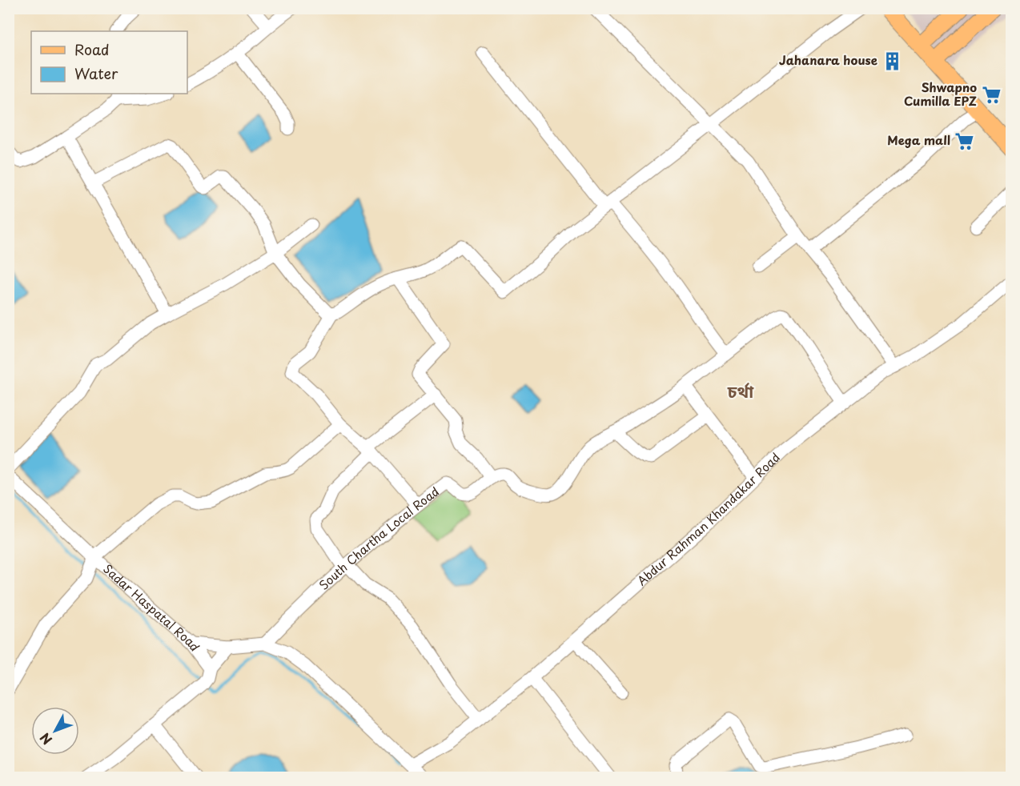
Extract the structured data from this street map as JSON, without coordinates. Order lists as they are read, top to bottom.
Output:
{
  "streets": {
    "street": ["Abdur Rahman Khandakar Road", "South Chartha Local Road", "Sadar Haspatal Road"]
  },
  "crossings": [
    ["Abdur Rahman Khandakar Road", "Sadar Haspatal Road"],
    ["South Chartha Local Road", "Sadar Haspatal Road"]
  ],
  "districts": ["চর্থা"],
  "places": {
    "building": ["Jahanara house"],
    "supermarket": ["Shwapno Cumilla EPZ", "Mega mall"]
  },
  "legend": ["Road", "Water"],
  "north": "bottom left"
}
